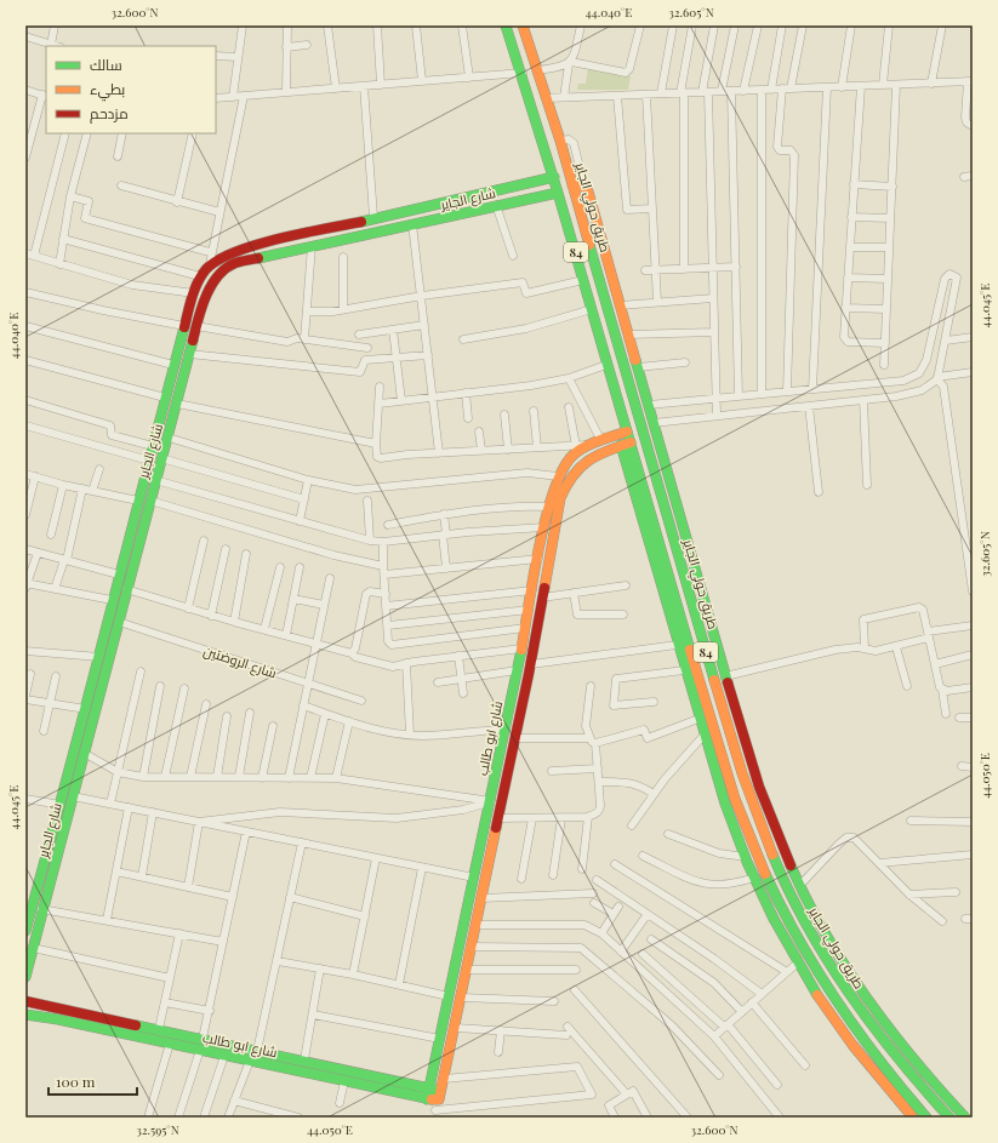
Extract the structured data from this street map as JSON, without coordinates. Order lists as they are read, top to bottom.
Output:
{
  "streets": {
    "main road": [
      "شارع الجاير",
      "طريق حولي الجاير",
      "84",
      "شارع ابو طالب"
    ],
    "street": ["شارع الروضتين"]
  },
  "crossings": [
    ["شارع الجاير", "84"],
    ["شارع الجاير", "شارع الروضتين"],
    ["طريق حولي الجاير", "84"],
    ["84", "شارع ابو طالب"]
  ],
  "legend": ["سالك", "بطيء", "مزدحم"],
  "scale_bar": "100 m",
  "coordinates": [
    "32.600°N",
    "44.040°E",
    "32.605°N",
    "44.045°E",
    "44.050°E",
    "32.595°N"
  ]
}
